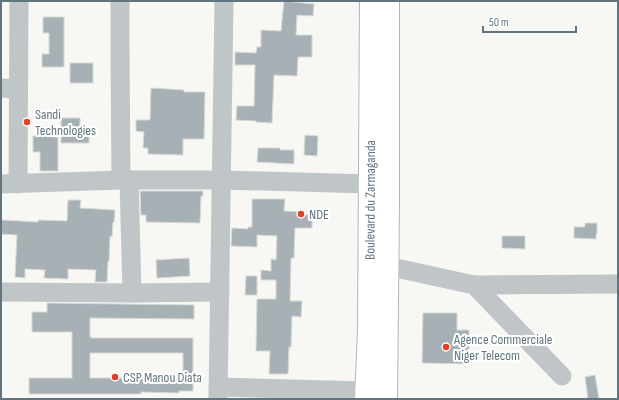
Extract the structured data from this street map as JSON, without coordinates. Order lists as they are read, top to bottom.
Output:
{
  "streets": {
    "main road": ["Boulevard du Zarmaganda"]
  },
  "places": [
    "Sandi Technologies",
    "NDE",
    "Agence Commerciale Niger Telecom",
    "CSP Manou Diata"
  ],
  "scale_bar": "50 m"
}
